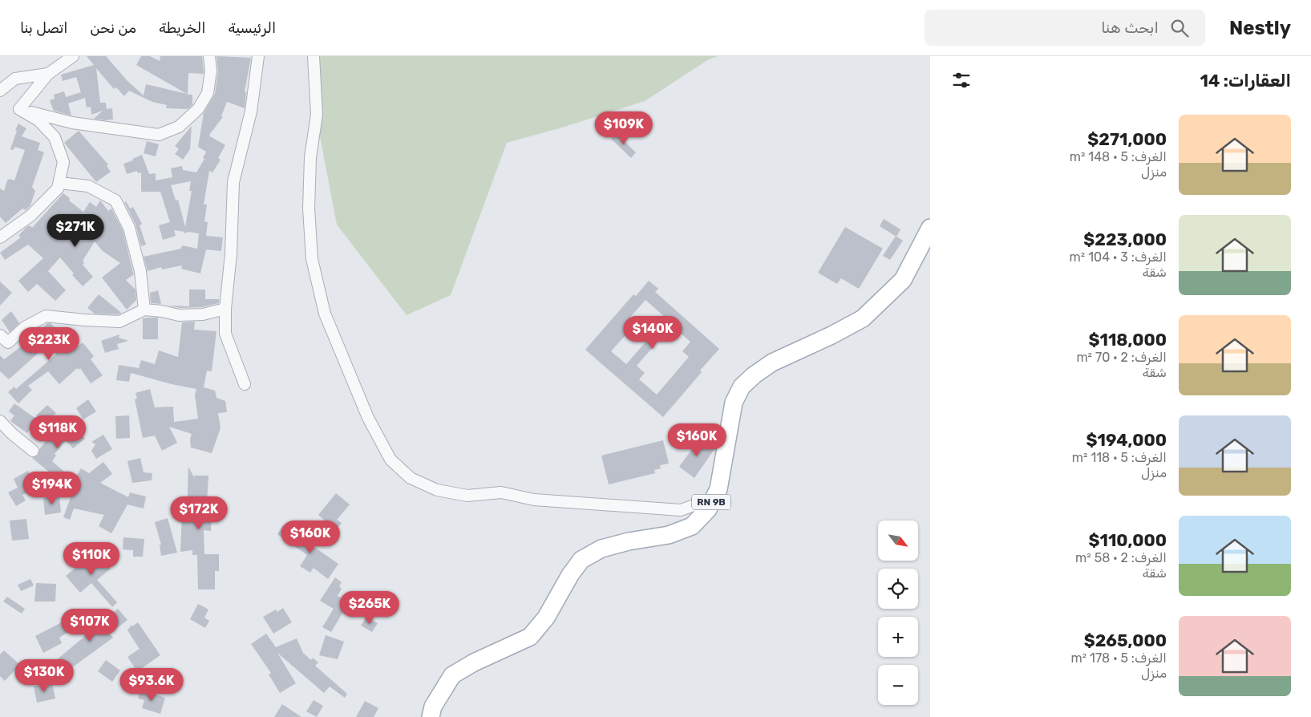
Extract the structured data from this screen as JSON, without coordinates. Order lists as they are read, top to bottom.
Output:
{
  "streets": {
    "main road": ["RN 9B"]
  },
  "north": "bottom right",
  "page": {
    "header": "Nestly",
    "search": "ابحث هنا",
    "nav": [
      "الرئيسية",
      "الخريطة",
      "من نحن",
      "اتصل بنا"
    ],
    "heading": "العقارات: 14",
    "list": [
      {
        "name": "$271,000",
        "note": "الغرف: 5 · 148 m² · منزل"
      },
      {
        "name": "$223,000",
        "note": "الغرف: 3 · 104 m² · شقة"
      },
      {
        "name": "$118,000",
        "note": "الغرف: 2 · 70 m² · شقة"
      },
      {
        "name": "$194,000",
        "note": "الغرف: 5 · 118 m² · منزل"
      },
      {
        "name": "$110,000",
        "note": "الغرف: 2 · 58 m² · شقة"
      },
      {
        "name": "$265,000",
        "note": "الغرف: 5 · 178 m² · منزل"
      }
    ],
    "price": [
      "$109K",
      "$271K",
      "$140K",
      "$223K",
      "$118K",
      "$160K",
      "$194K",
      "$172K",
      "$160K",
      "$110K",
      "$265K",
      "$107K",
      "$130K",
      "$93.6K"
    ],
    "map_buttons": ["+", "−"]
  }
}
